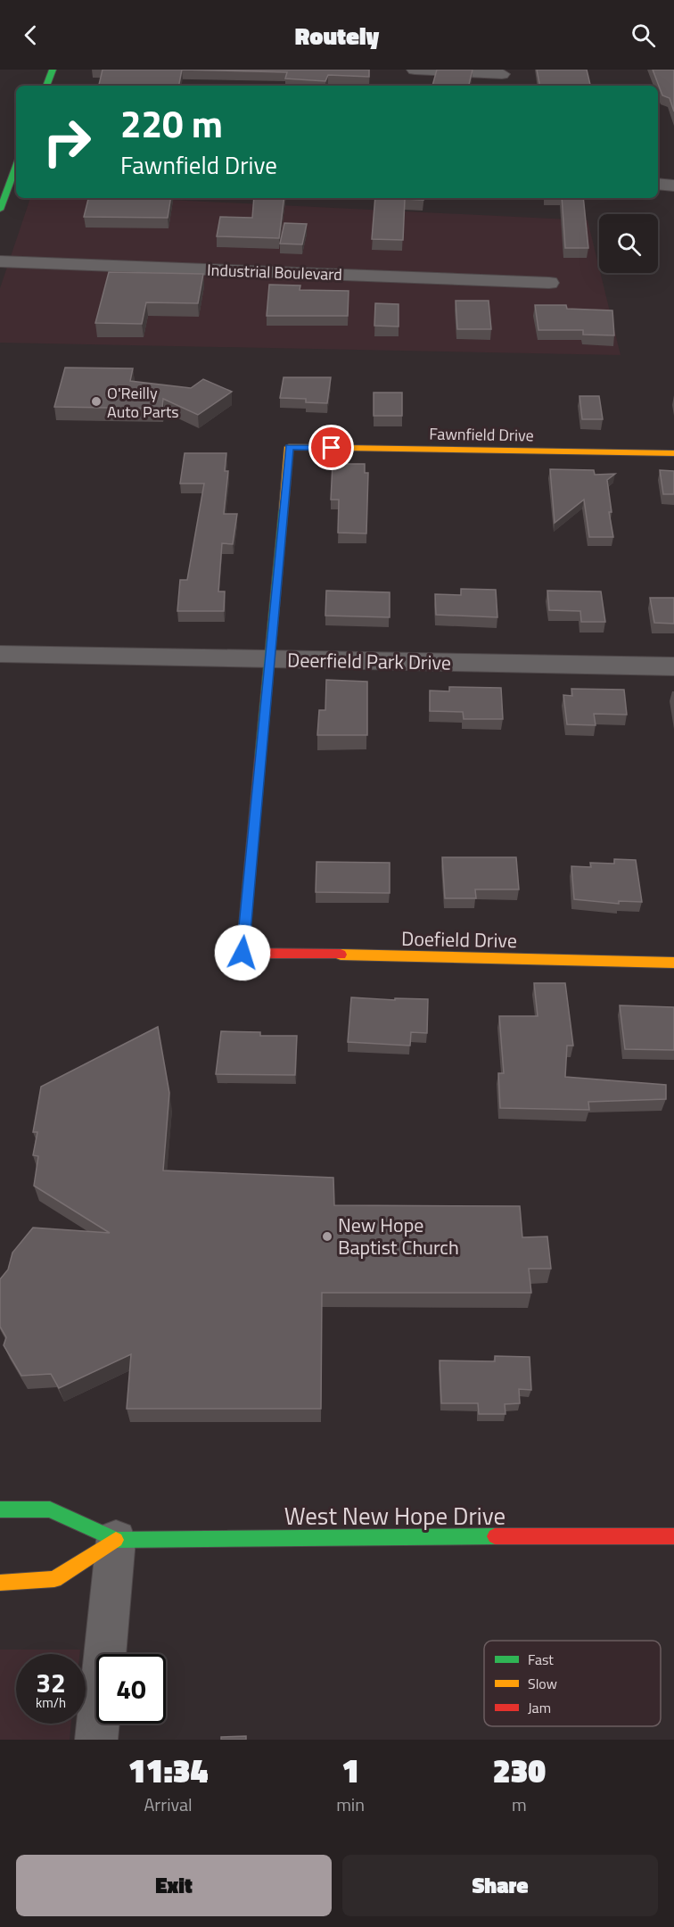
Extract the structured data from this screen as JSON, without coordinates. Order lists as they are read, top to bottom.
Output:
{
  "streets": {
    "street": [
      "Industrial Boulevard",
      "Fawnfield Drive",
      "Deerfield Park Drive",
      "Doefield Drive",
      "West New Hope Drive"
    ]
  },
  "crossings": [
    ["Fawnfield Drive", "Deerfield Park Drive"],
    ["Fawnfield Drive", "Doefield Drive"],
    ["Deerfield Park Drive", "Doefield Drive"]
  ],
  "places": ["O'Reilly Auto Parts", "New Hope Baptist Church"],
  "legend": ["Fast", "Slow", "Jam"],
  "page": {
    "header": "Routely",
    "turn": ["220 m", "Fawnfield Drive"],
    "speed": "32 km/h",
    "limit": "40",
    "eta": [
      "11:34",
      "Arrival",
      "1",
      "min",
      "230",
      "m"
    ],
    "buttons": ["Exit", "Share"]
  }
}
